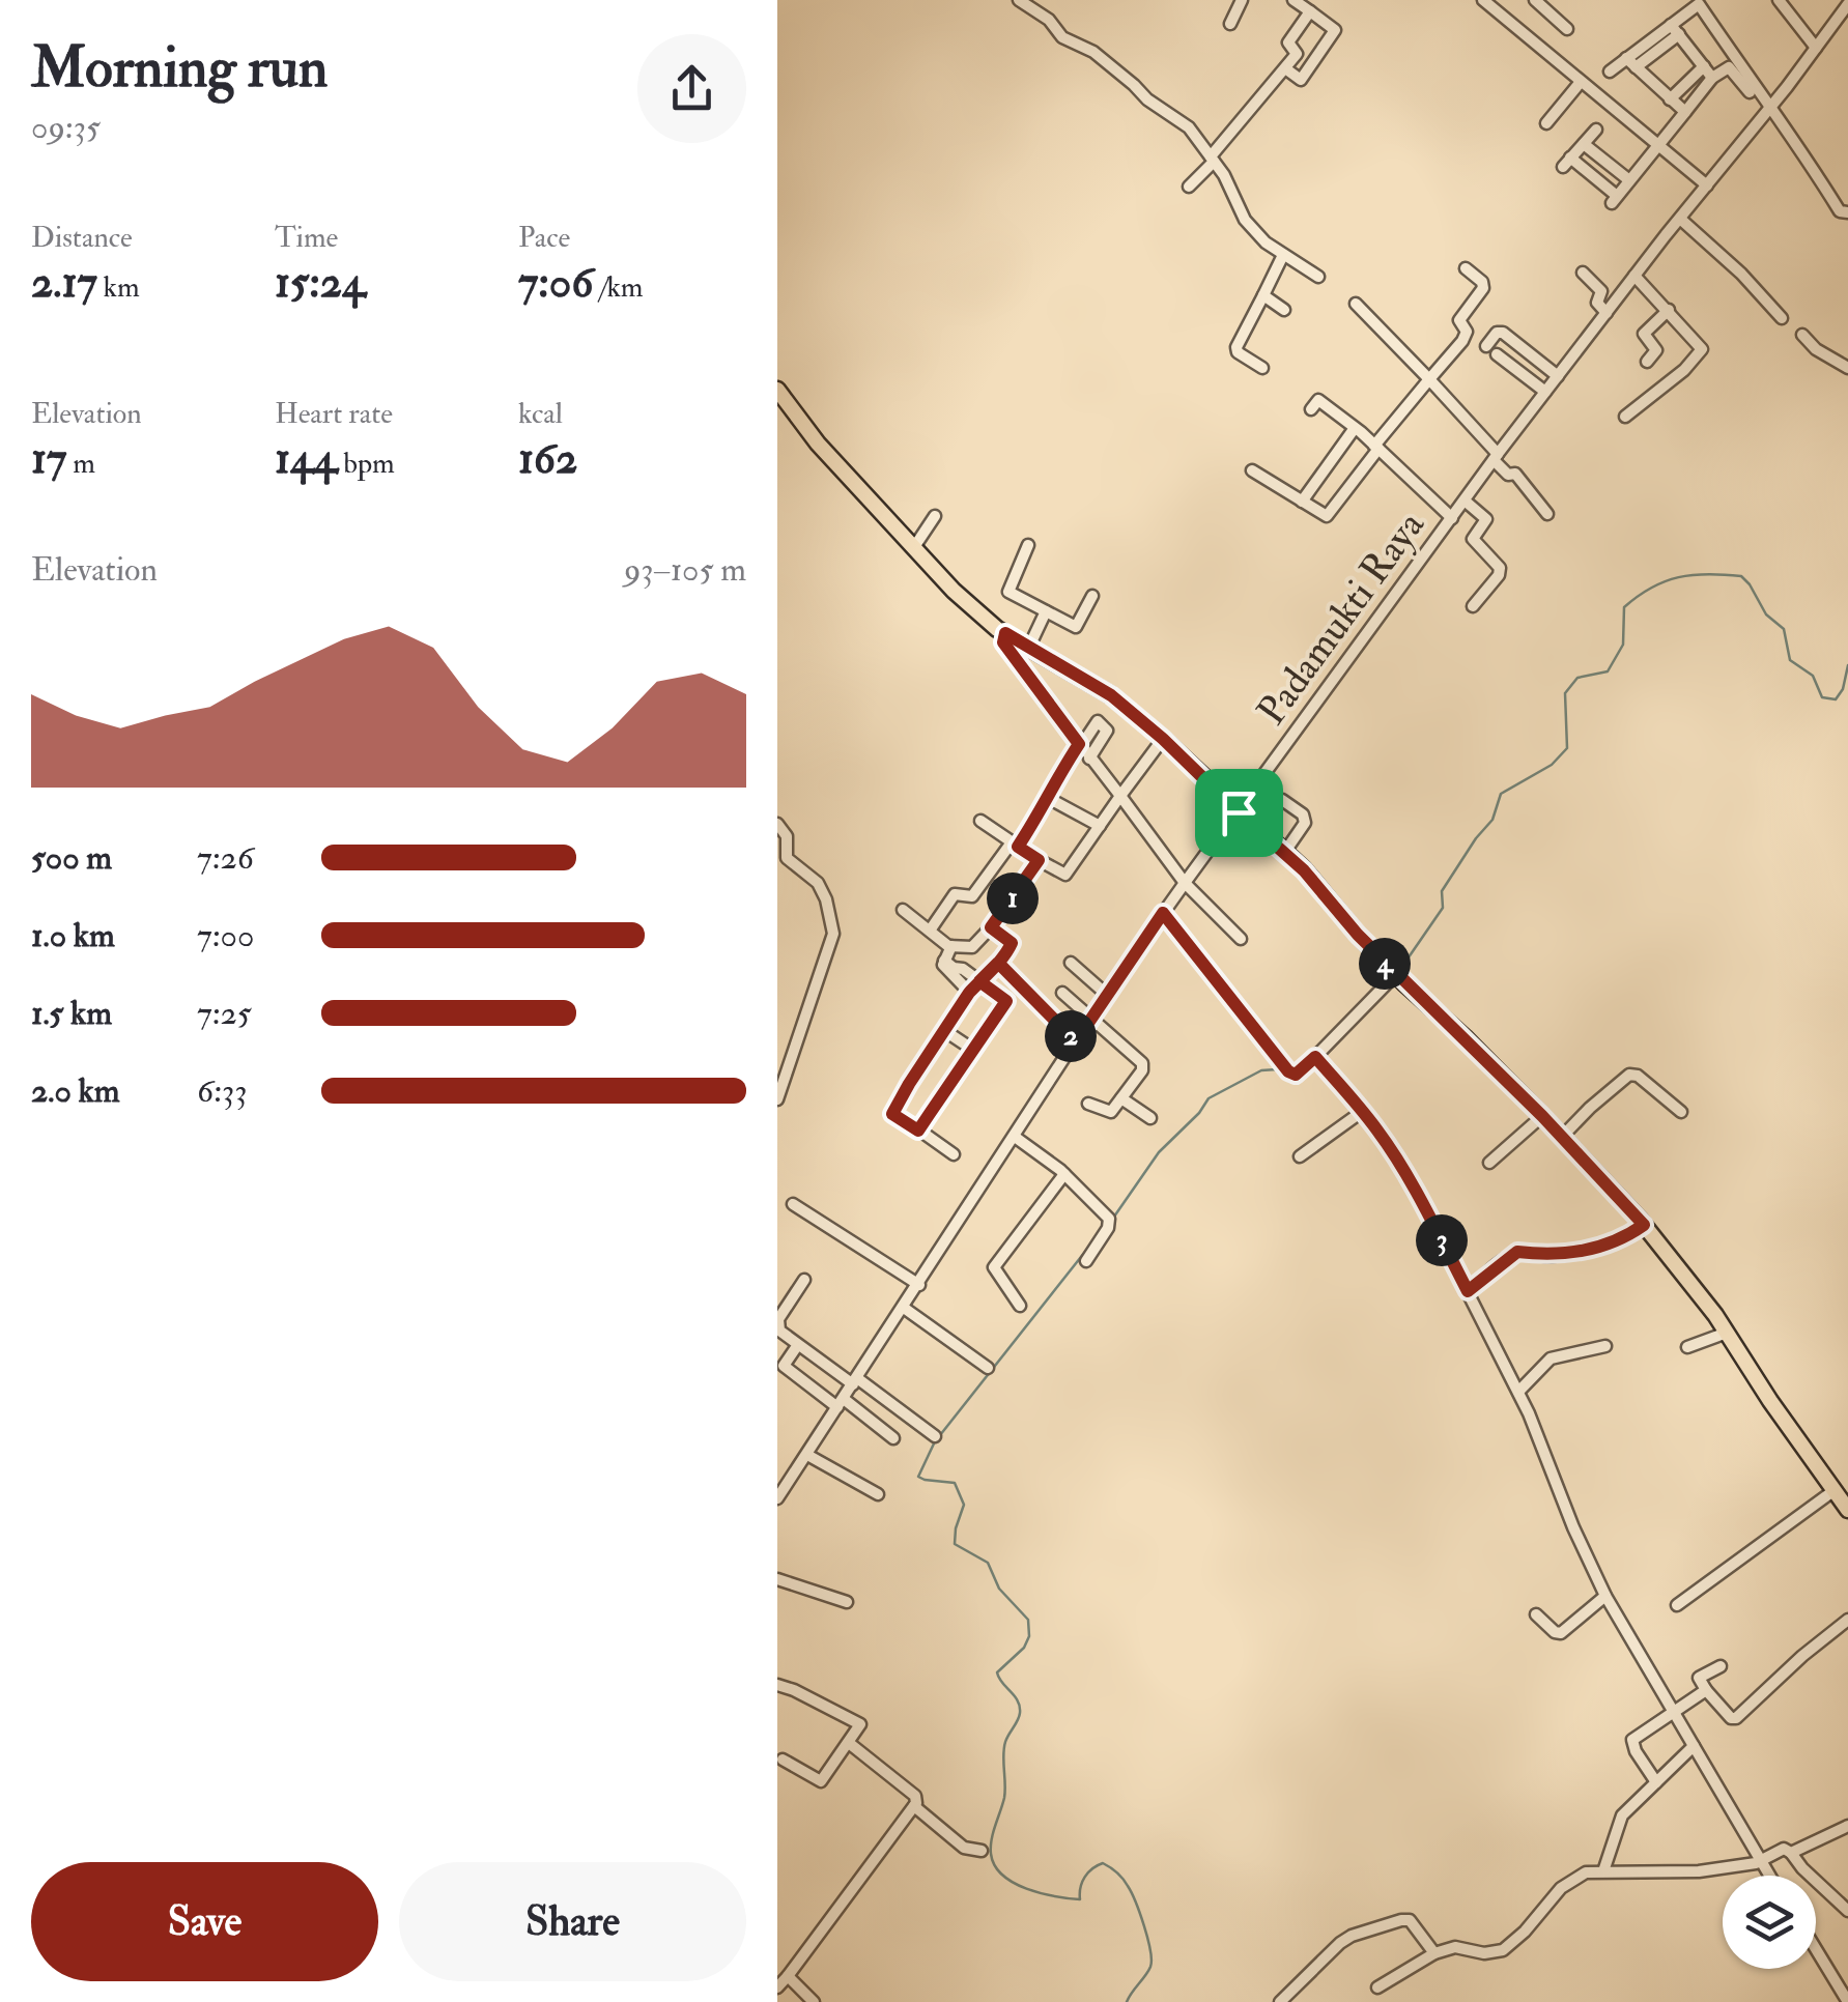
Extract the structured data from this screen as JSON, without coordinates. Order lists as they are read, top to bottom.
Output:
{
  "streets": {
    "street": ["Padamukti Raya"]
  },
  "page": {
    "heading": ["Morning run", "09:35"],
    "stats": [
      ["Distance", "2.17 km"],
      ["Time", "15:24"],
      ["Pace", "7:06 /km"],
      ["Elevation", "17 m"],
      ["Heart rate", "144 bpm"],
      ["kcal", "162"]
    ],
    "chart": ["Elevation", "93–105 m"],
    "list": [
      {
        "name": "500 m",
        "note": "7:26"
      },
      {
        "name": "1.0 km",
        "note": "7:00"
      },
      {
        "name": "1.5 km",
        "note": "7:25"
      },
      {
        "name": "2.0 km",
        "note": "6:33"
      }
    ],
    "pins": [
      "1",
      "4",
      "2",
      "3"
    ],
    "buttons": ["Save", "Share"]
  }
}
